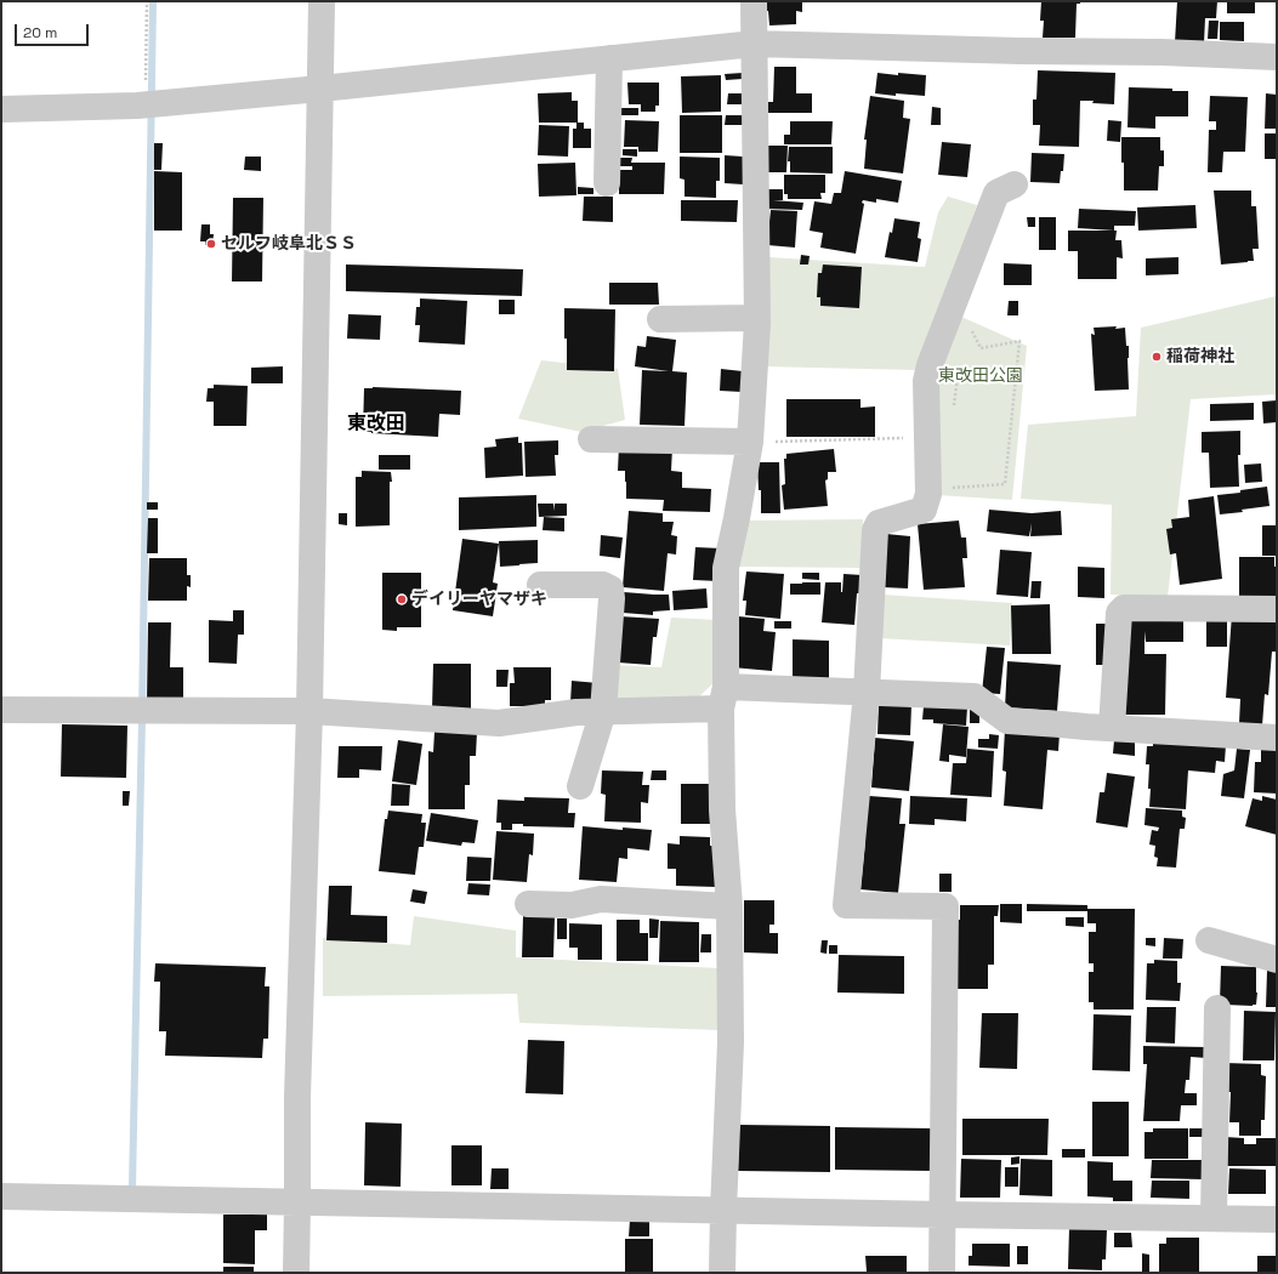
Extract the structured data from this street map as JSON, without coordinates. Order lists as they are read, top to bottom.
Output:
{
  "districts": ["東改田"],
  "parks": ["東改田公園"],
  "places": ["セルフ岐阜北ＳＳ", "稲荷神社", "デイリーヤマザキ"],
  "scale_bar": "20 m"
}
